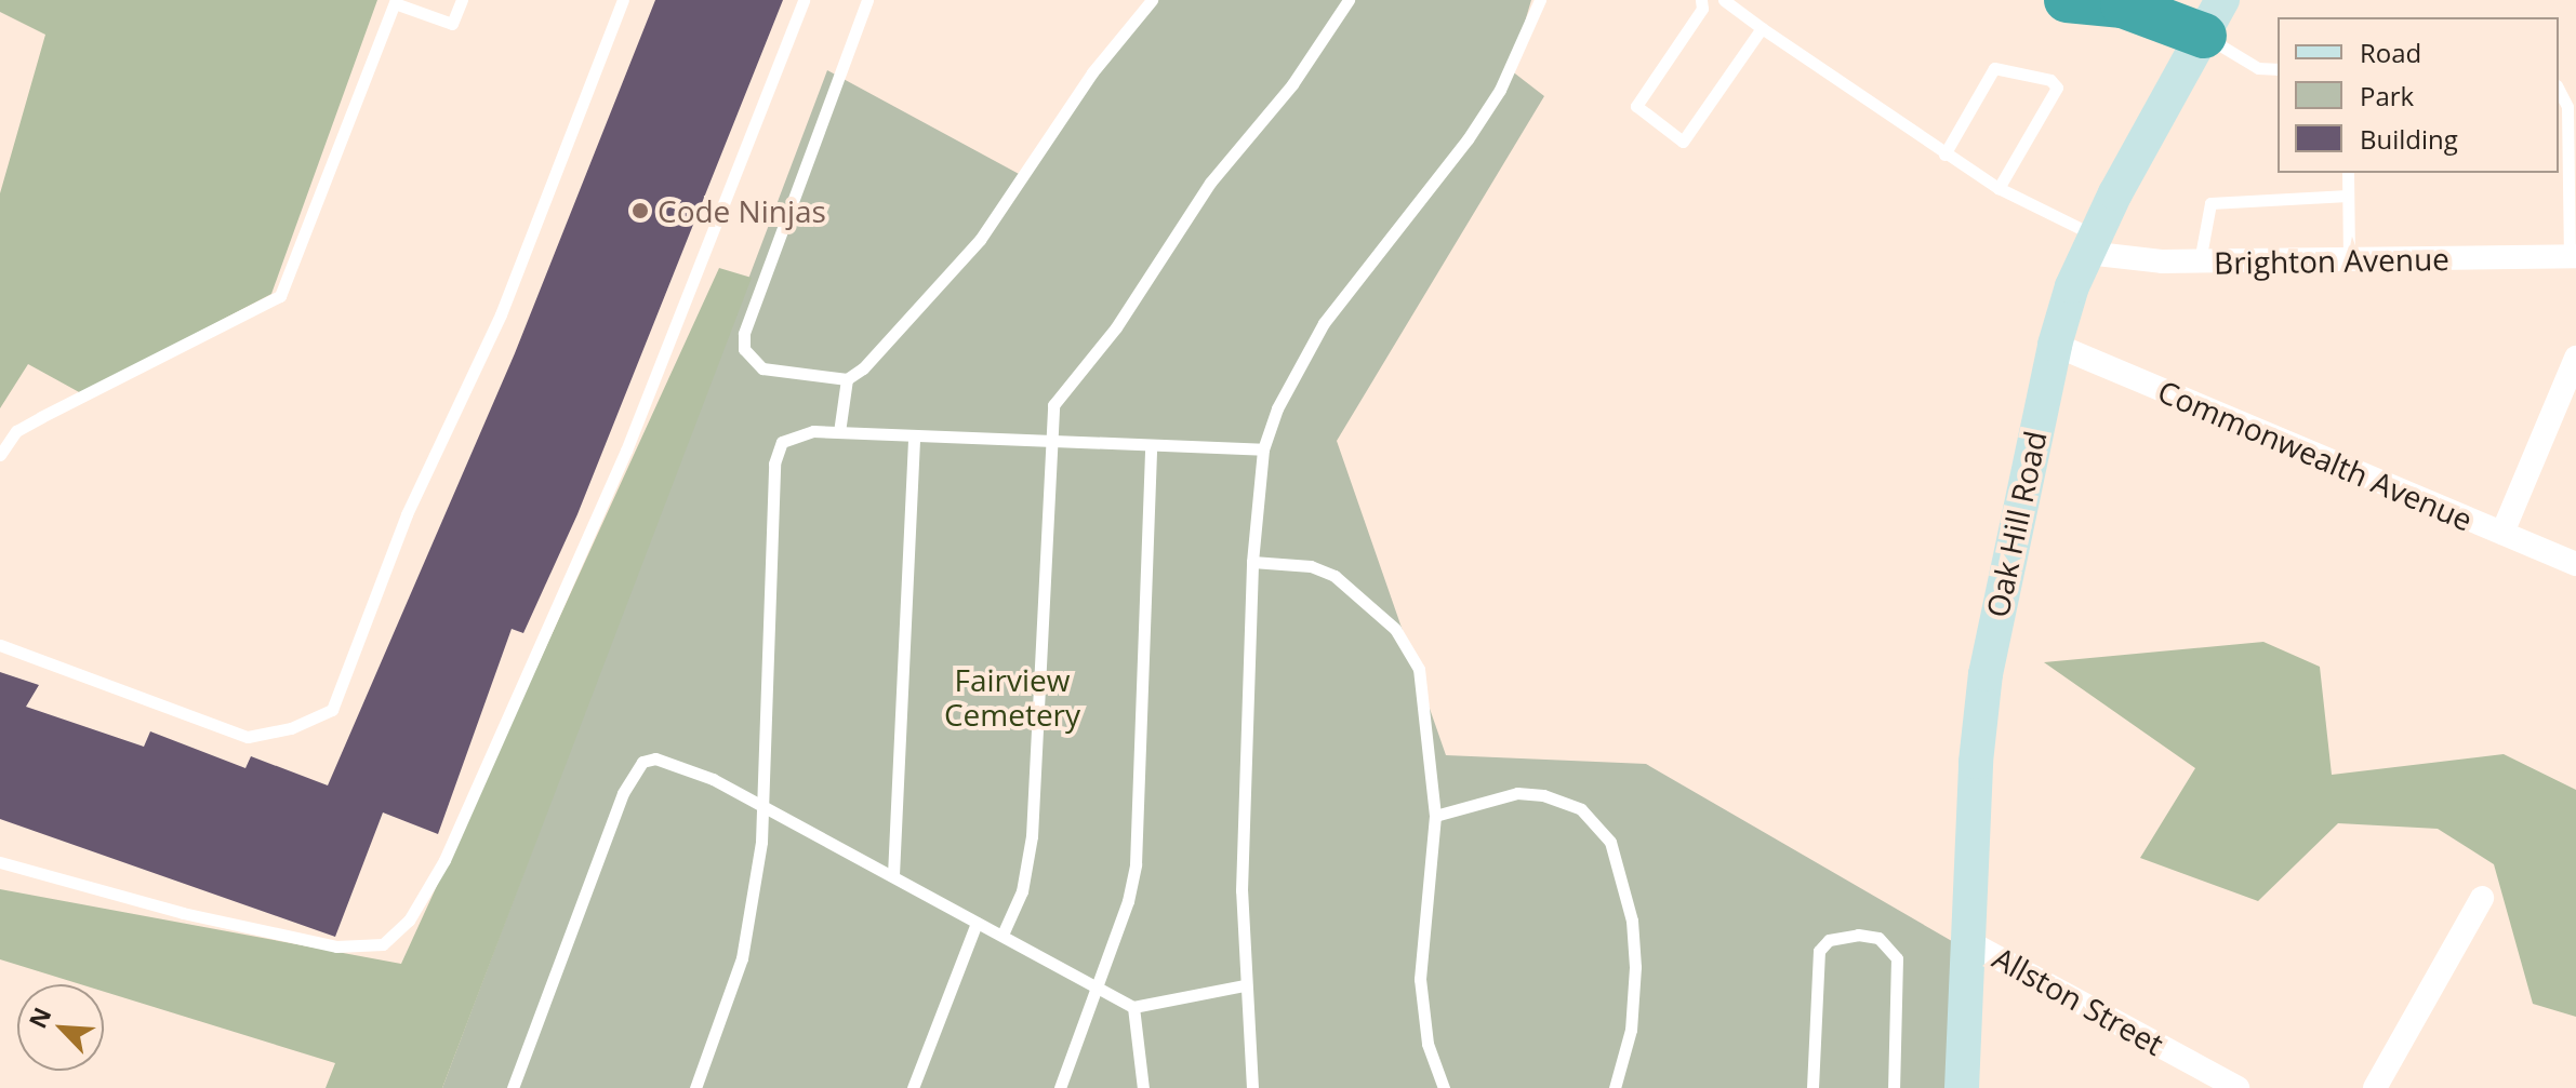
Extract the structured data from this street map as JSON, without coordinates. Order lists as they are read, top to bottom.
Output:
{
  "streets": {
    "street": [
      "Brighton Avenue",
      "Commonwealth Avenue",
      "Oak Hill Road",
      "Allston Street"
    ]
  },
  "crossings": [
    ["Brighton Avenue", "Oak Hill Road"],
    ["Commonwealth Avenue", "Oak Hill Road"],
    ["Oak Hill Road", "Allston Street"]
  ],
  "parks": ["Fairview Cemetery"],
  "places": ["Code Ninjas"],
  "legend": ["Road", "Park", "Building"],
  "north": "top left"
}
